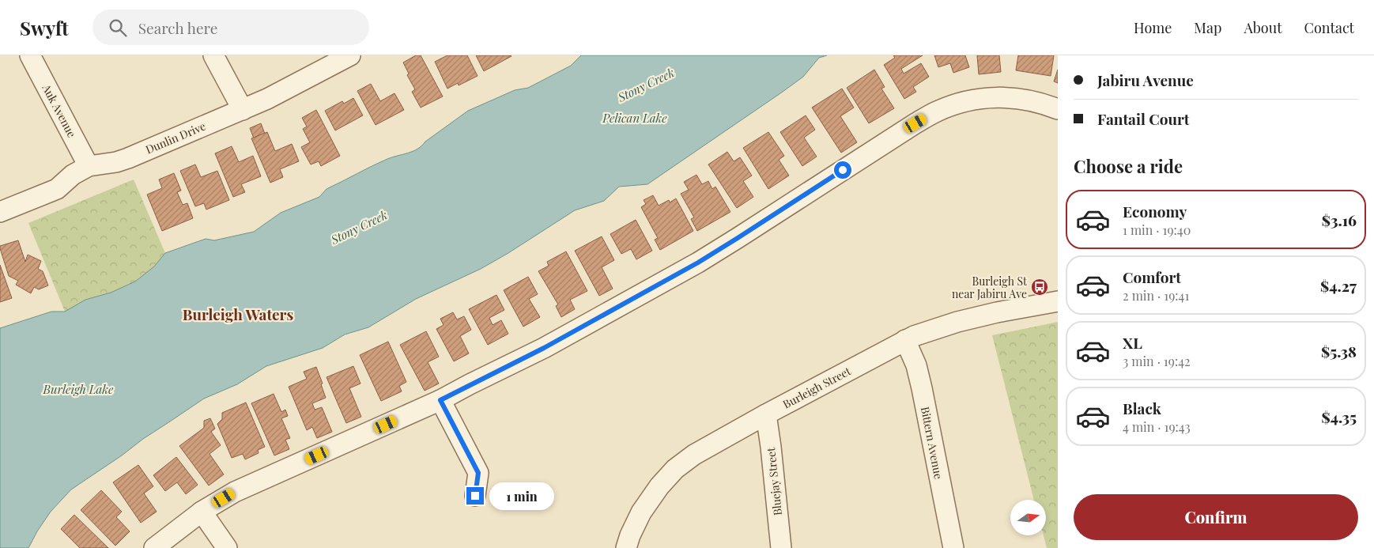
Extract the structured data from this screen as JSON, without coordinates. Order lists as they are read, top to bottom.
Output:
{
  "streets": {
    "street": [
      "Auk Avenue",
      "Dunlin Drive",
      "Burleigh Street",
      "Bittern Avenue",
      "Bluejay Street"
    ]
  },
  "crossings": [
    ["Auk Avenue", "Dunlin Drive"],
    ["Burleigh Street", "Bittern Avenue"],
    ["Burleigh Street", "Bluejay Street"]
  ],
  "districts": ["Burleigh Waters"],
  "water": ["Stony Creek", "Pelican Lake", "Burleigh Lake"],
  "places": {
    "bus stop": ["Burleigh St near Jabiru Ave"]
  },
  "north": "right",
  "page": {
    "header": "Swyft",
    "search": "Search here",
    "nav": [
      "Home",
      "Map",
      "About",
      "Contact"
    ],
    "banner": ["Jabiru Avenue", "Fantail Court"],
    "heading": "Choose a ride",
    "list": [
      {
        "name": "Economy",
        "note": "1 min · 19:40",
        "value": "$3.16"
      },
      {
        "name": "Comfort",
        "note": "2 min · 19:41",
        "value": "$4.27"
      },
      {
        "name": "XL",
        "note": "3 min · 19:42",
        "value": "$5.38"
      },
      {
        "name": "Black",
        "note": "4 min · 19:43",
        "value": "$4.35"
      }
    ],
    "bubble": "1 min",
    "buttons": "Confirm"
  }
}
